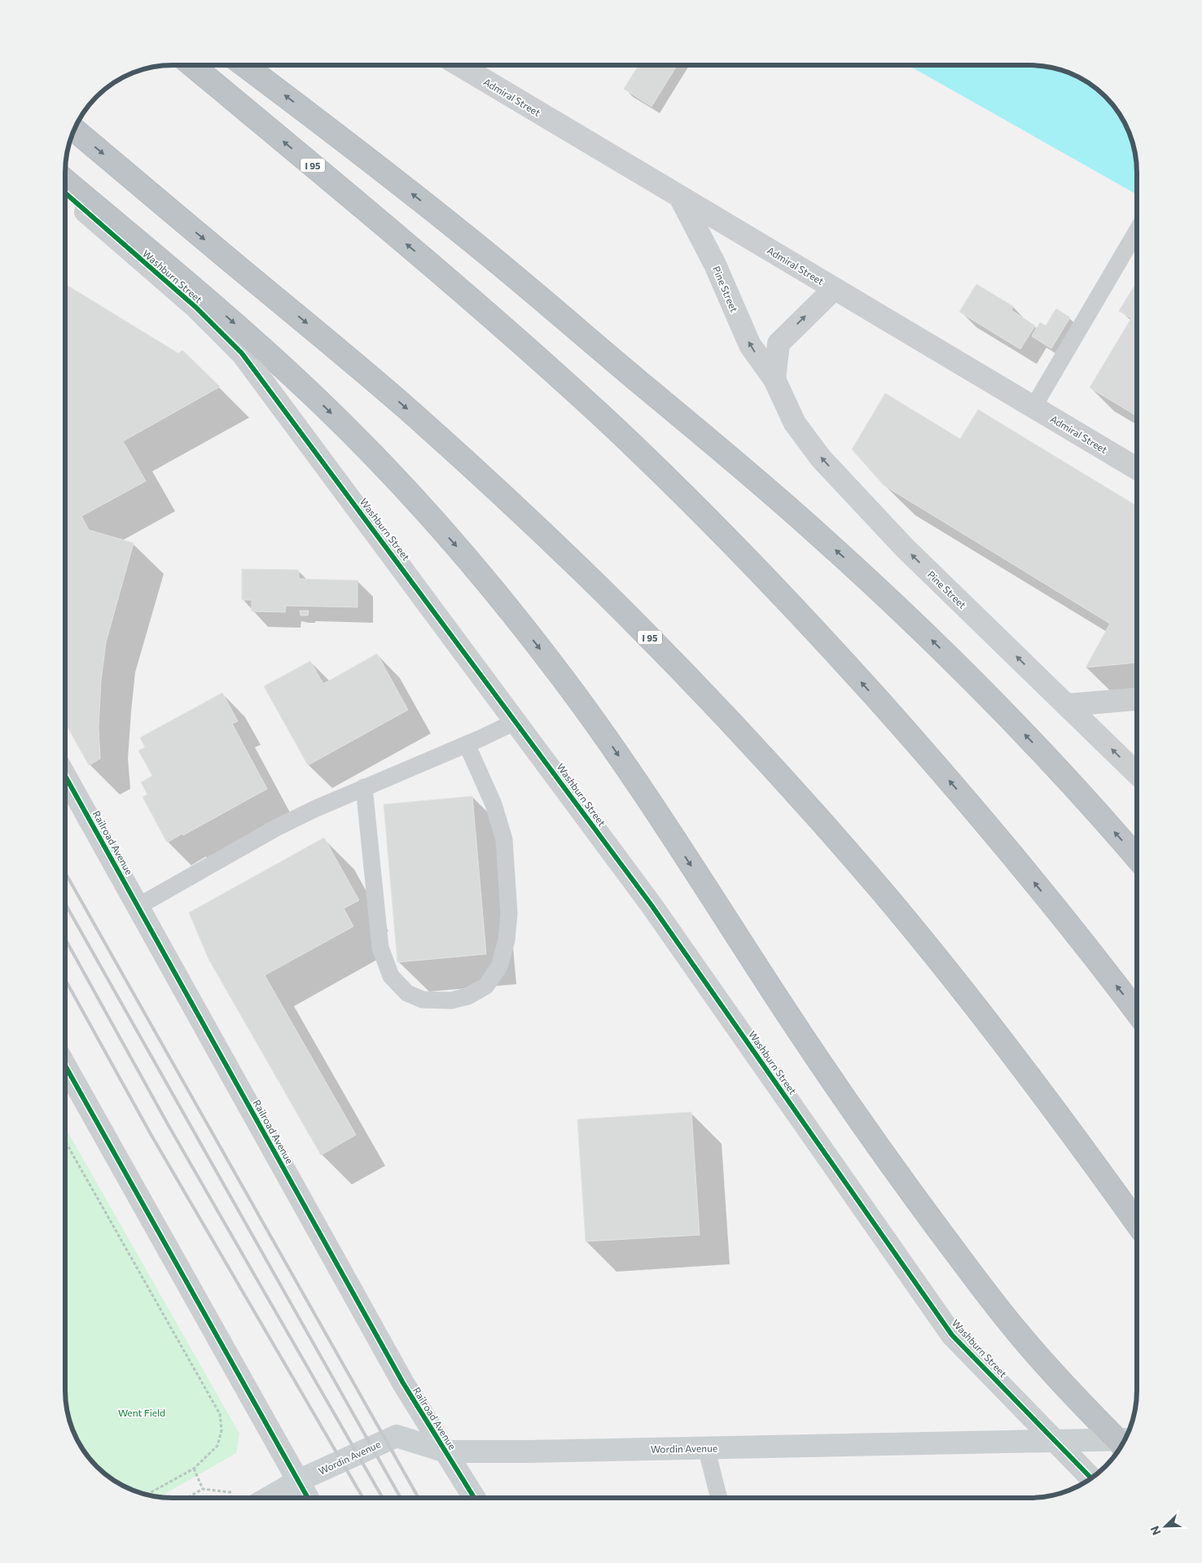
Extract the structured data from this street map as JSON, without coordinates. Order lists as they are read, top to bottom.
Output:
{
  "streets": {
    "highway": ["I 95"],
    "street": [
      "Admiral Street",
      "Washburn Street",
      "Pine Street",
      "Railroad Avenue",
      "Wordin Avenue"
    ]
  },
  "crossings": [
    ["Admiral Street", "Pine Street"],
    ["Washburn Street", "Wordin Avenue"],
    ["Railroad Avenue", "Wordin Avenue"]
  ],
  "one_way": ["Pine Street"],
  "parks": ["Went Field"],
  "north": "bottom left"
}
